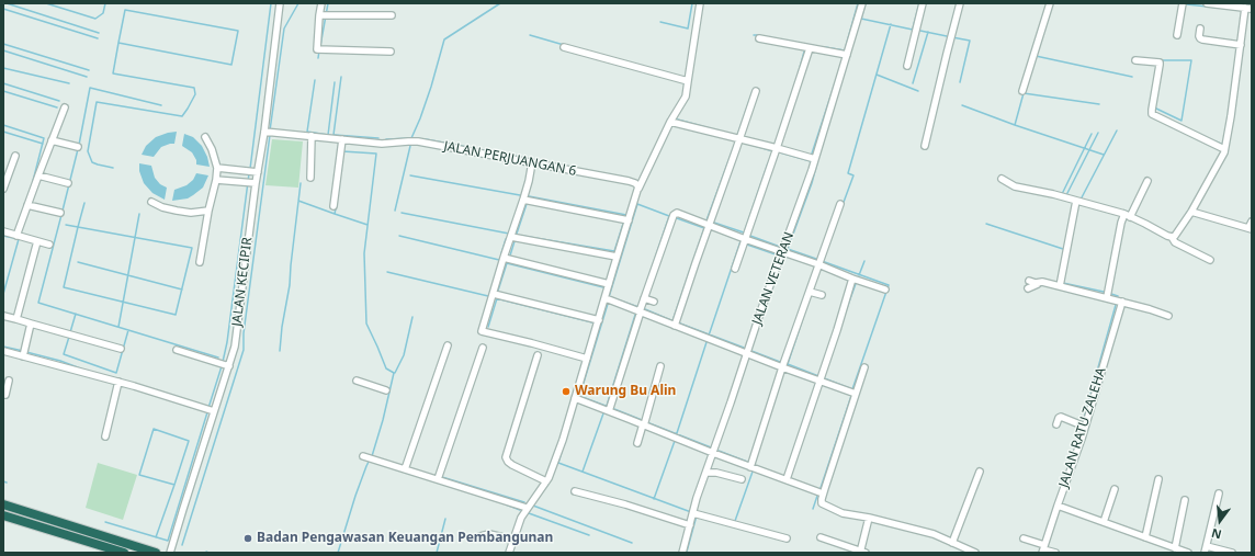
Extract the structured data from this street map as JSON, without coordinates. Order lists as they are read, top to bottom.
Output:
{
  "streets": {
    "street": [
      "JALAN PERJUANGAN 6",
      "JALAN VETERAN",
      "JALAN KECIPIR",
      "JALAN RATU ZALEHA"
    ]
  },
  "crossings": [
    ["JALAN PERJUANGAN 6", "JALAN KECIPIR"]
  ],
  "places": ["Warung Bu Alin", "Badan Pengawasan Keuangan Pembangunan"],
  "north": "bottom"
}
